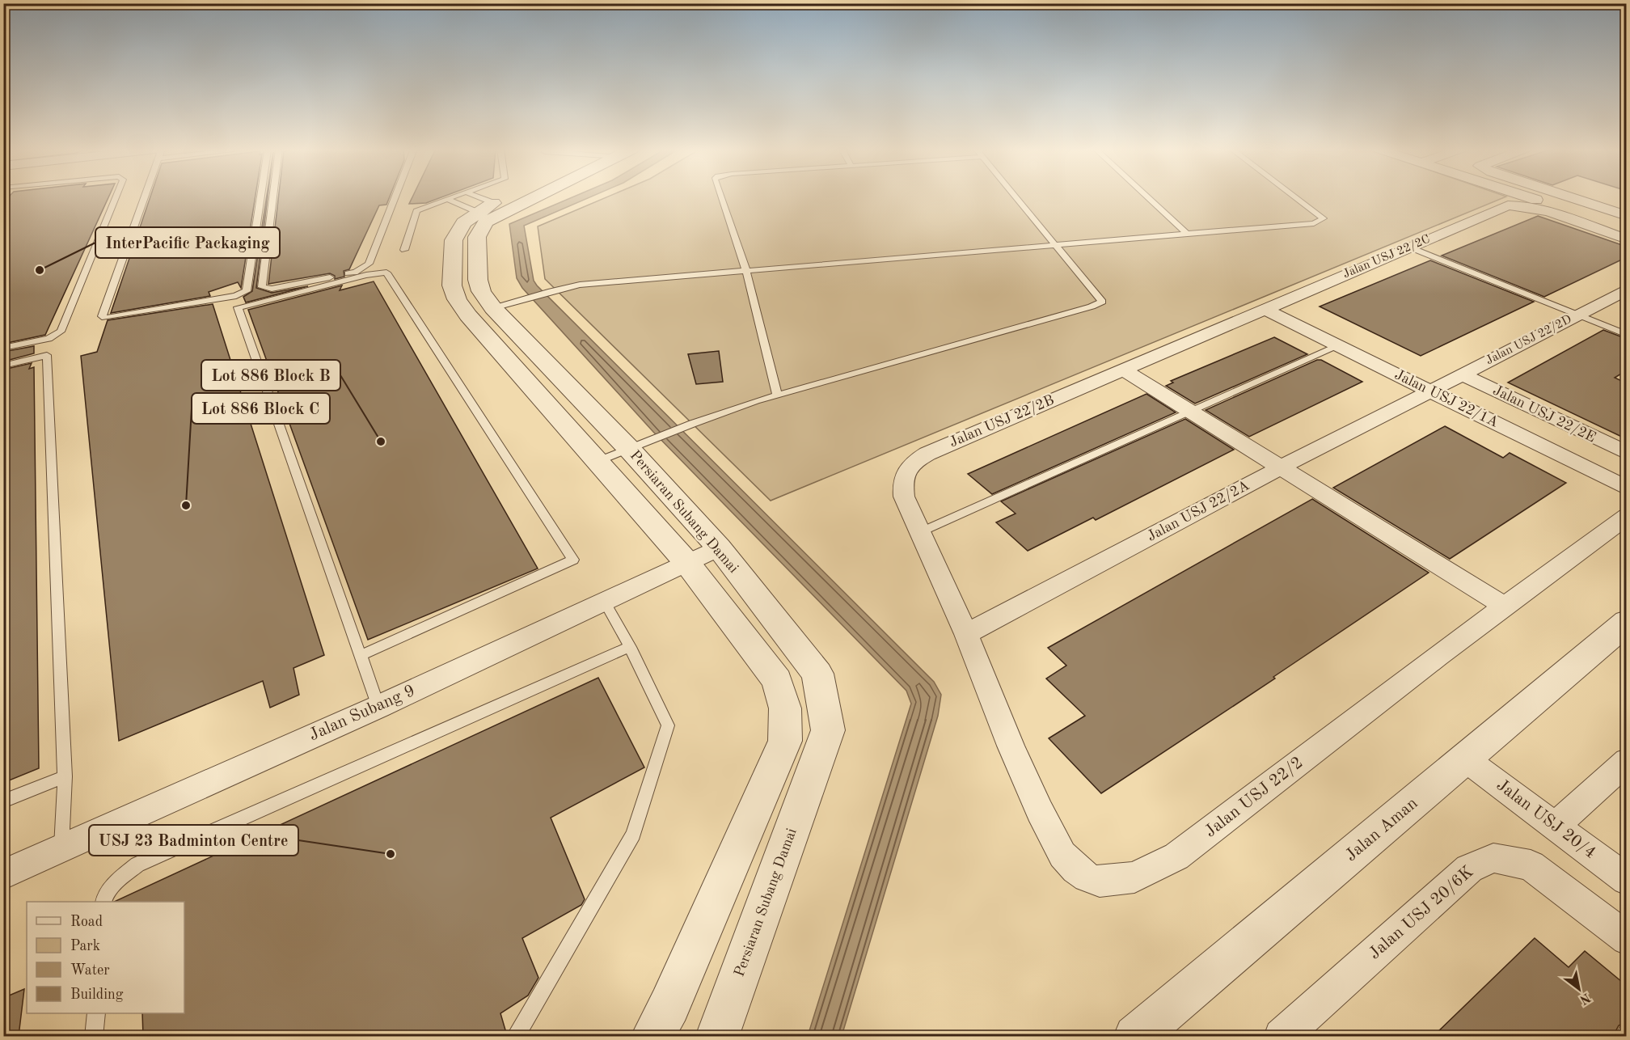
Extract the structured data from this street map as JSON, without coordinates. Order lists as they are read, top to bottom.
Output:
{
  "streets": {
    "street": [
      "Jalan USJ 22/2C",
      "Jalan USJ 22/2D",
      "Jalan USJ 22/1A",
      "Jalan USJ 22/2E",
      "Jalan USJ 22/2B",
      "Jalan USJ 22/2A",
      "Persiaran Subang Damai",
      "Jalan Subang 9",
      "Jalan USJ 22/2",
      "Jalan USJ 20/4",
      "Jalan Aman",
      "Jalan USJ 20/6K"
    ]
  },
  "crossings": [
    ["Jalan USJ 22/2C", "Jalan USJ 22/1A"],
    ["Jalan USJ 22/2C", "Jalan USJ 22/2B"],
    ["Jalan USJ 22/2D", "Jalan USJ 22/1A"],
    ["Jalan USJ 22/2D", "Jalan USJ 22/2E"],
    ["Jalan USJ 22/2D", "Jalan USJ 22/2A"],
    ["Jalan USJ 22/1A", "Jalan USJ 22/2B"],
    ["Jalan USJ 22/1A", "Jalan USJ 22/2A"],
    ["Jalan USJ 22/2B", "Jalan USJ 22/2A"],
    ["Jalan USJ 22/2B", "Jalan USJ 22/2"],
    ["Jalan USJ 22/2A", "Jalan USJ 22/2"],
    ["Persiaran Subang Damai", "Jalan Subang 9"],
    ["Jalan USJ 20/4", "Jalan Aman"]
  ],
  "places": [
    "InterPacific Packaging",
    "Lot 886 Block B",
    "Lot 886 Block C",
    "USJ 23 Badminton Centre"
  ],
  "legend": [
    "Road",
    "Park",
    "Water",
    "Building"
  ],
  "north": "bottom right"
}
